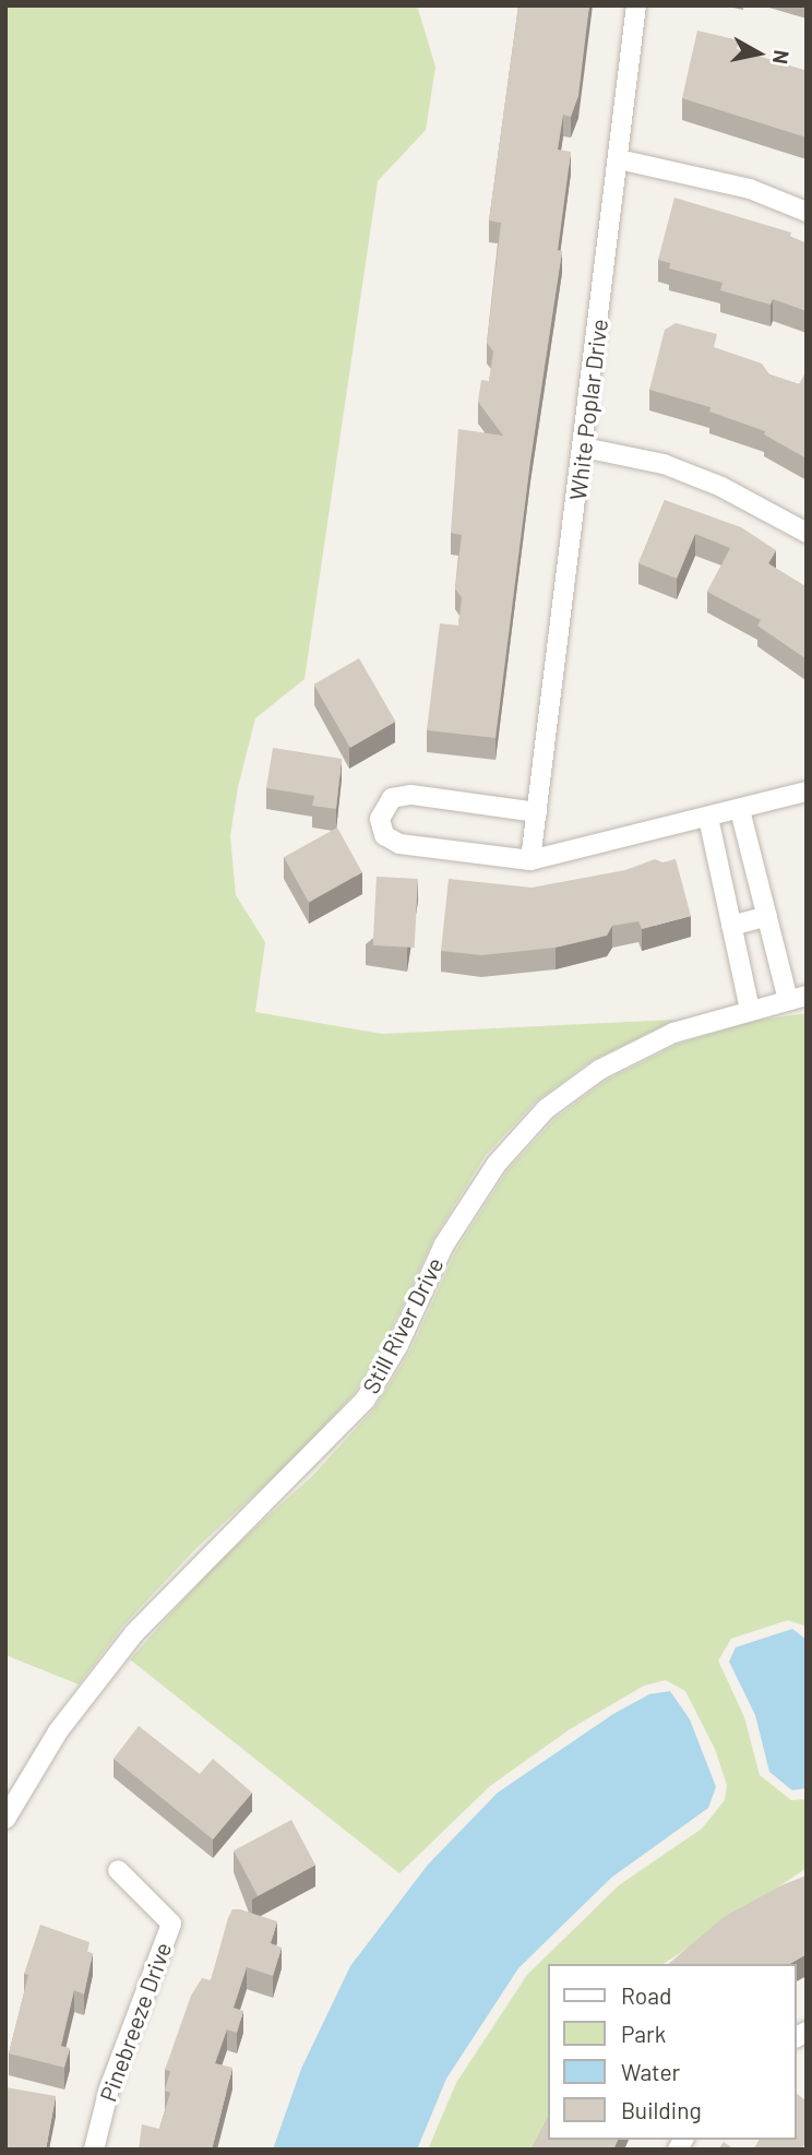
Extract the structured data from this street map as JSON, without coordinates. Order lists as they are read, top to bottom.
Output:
{
  "streets": {
    "street": ["White Poplar Drive", "Still River Drive", "Pinebreeze Drive"]
  },
  "legend": [
    "Road",
    "Park",
    "Water",
    "Building"
  ],
  "north": "right"
}
